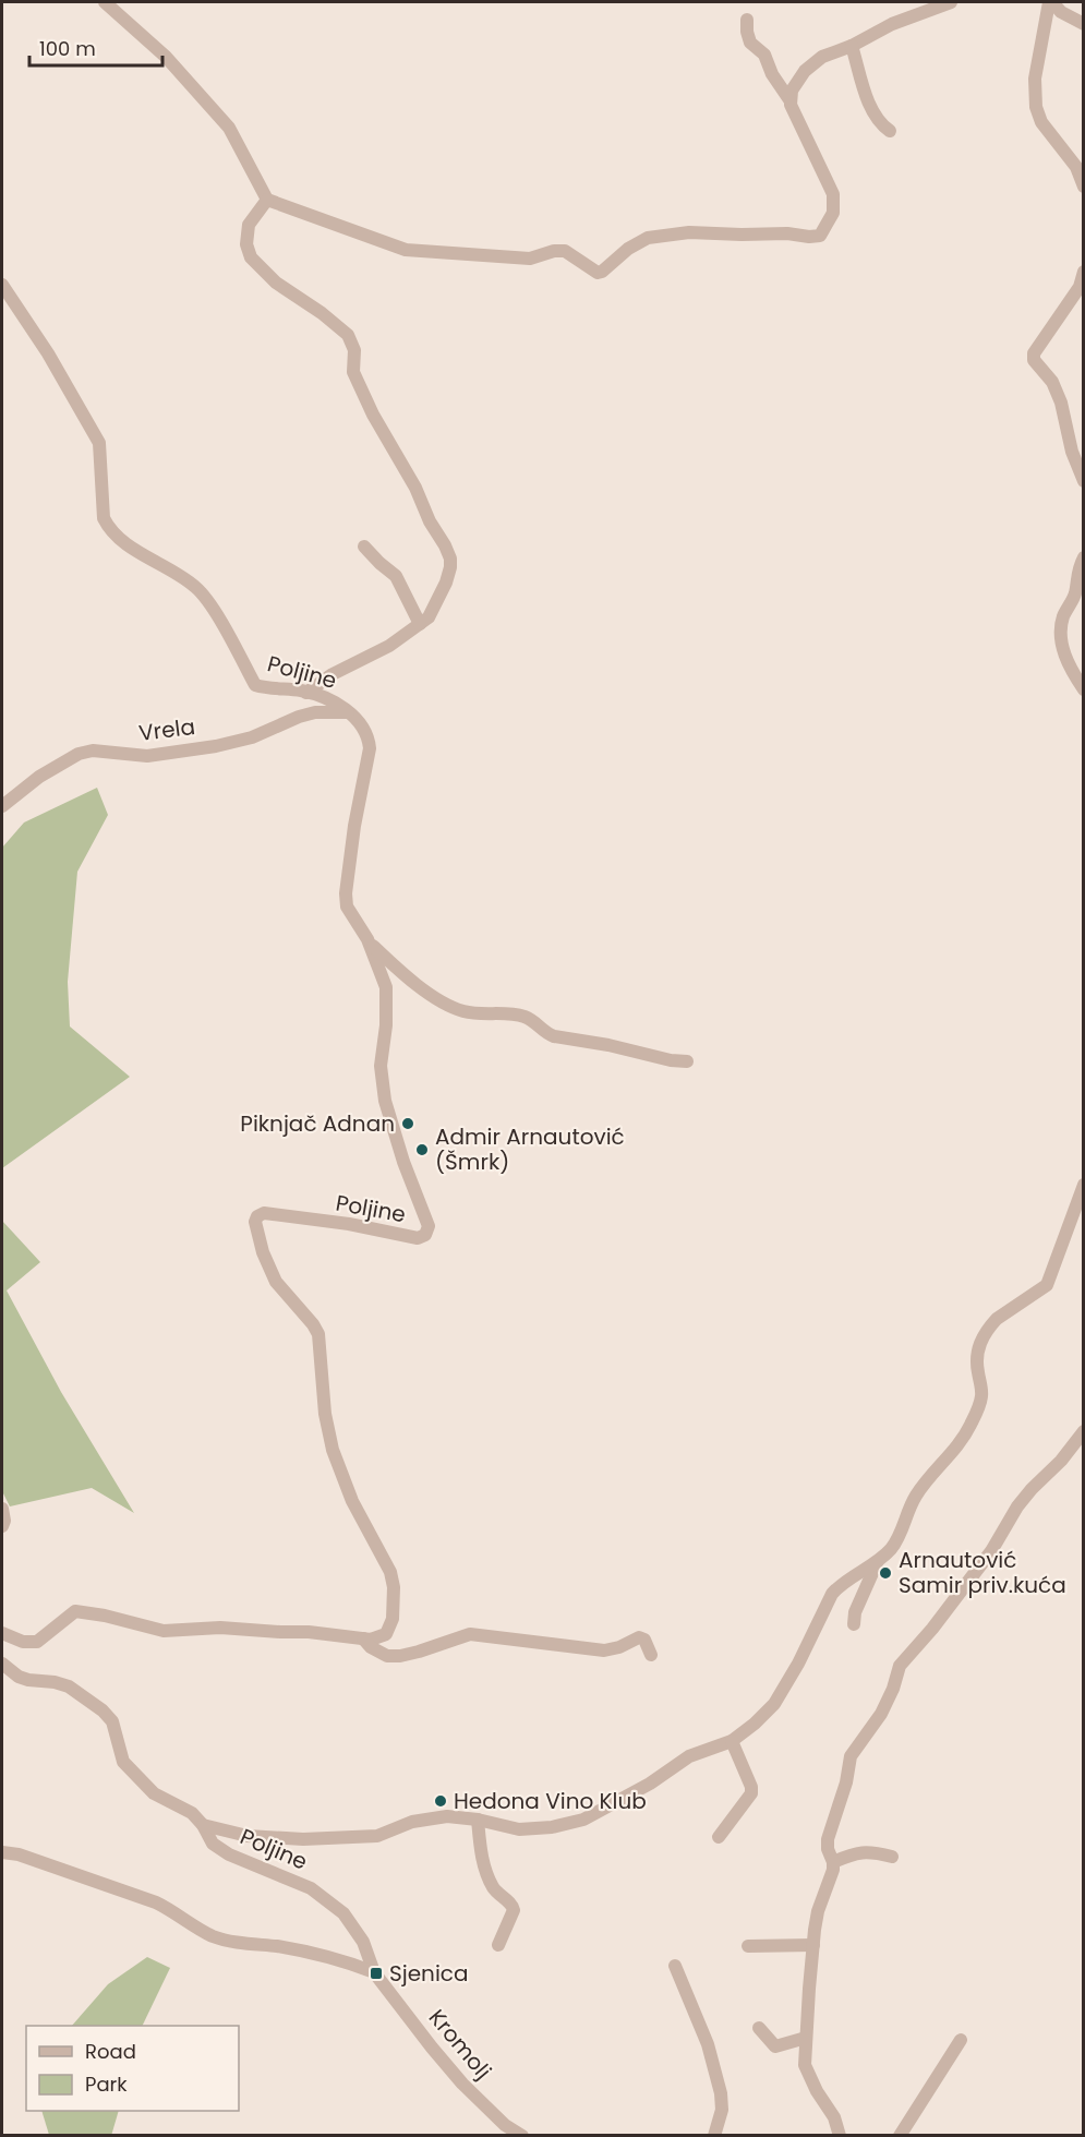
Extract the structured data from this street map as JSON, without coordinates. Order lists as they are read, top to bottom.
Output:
{
  "streets": {
    "street": ["Poljine", "Vrela", "Kromolj"]
  },
  "crossings": [
    ["Poljine", "Vrela"],
    ["Poljine", "Kromolj"]
  ],
  "places": {
    "other": [
      "Piknjač Adnan",
      "Admir Arnautović (Šmrk)",
      "Arnautović Samir priv.kuća",
      "Hedona Vino Klub"
    ],
    "transit": ["Sjenica"]
  },
  "legend": ["Road", "Park"],
  "scale_bar": "100 m"
}
